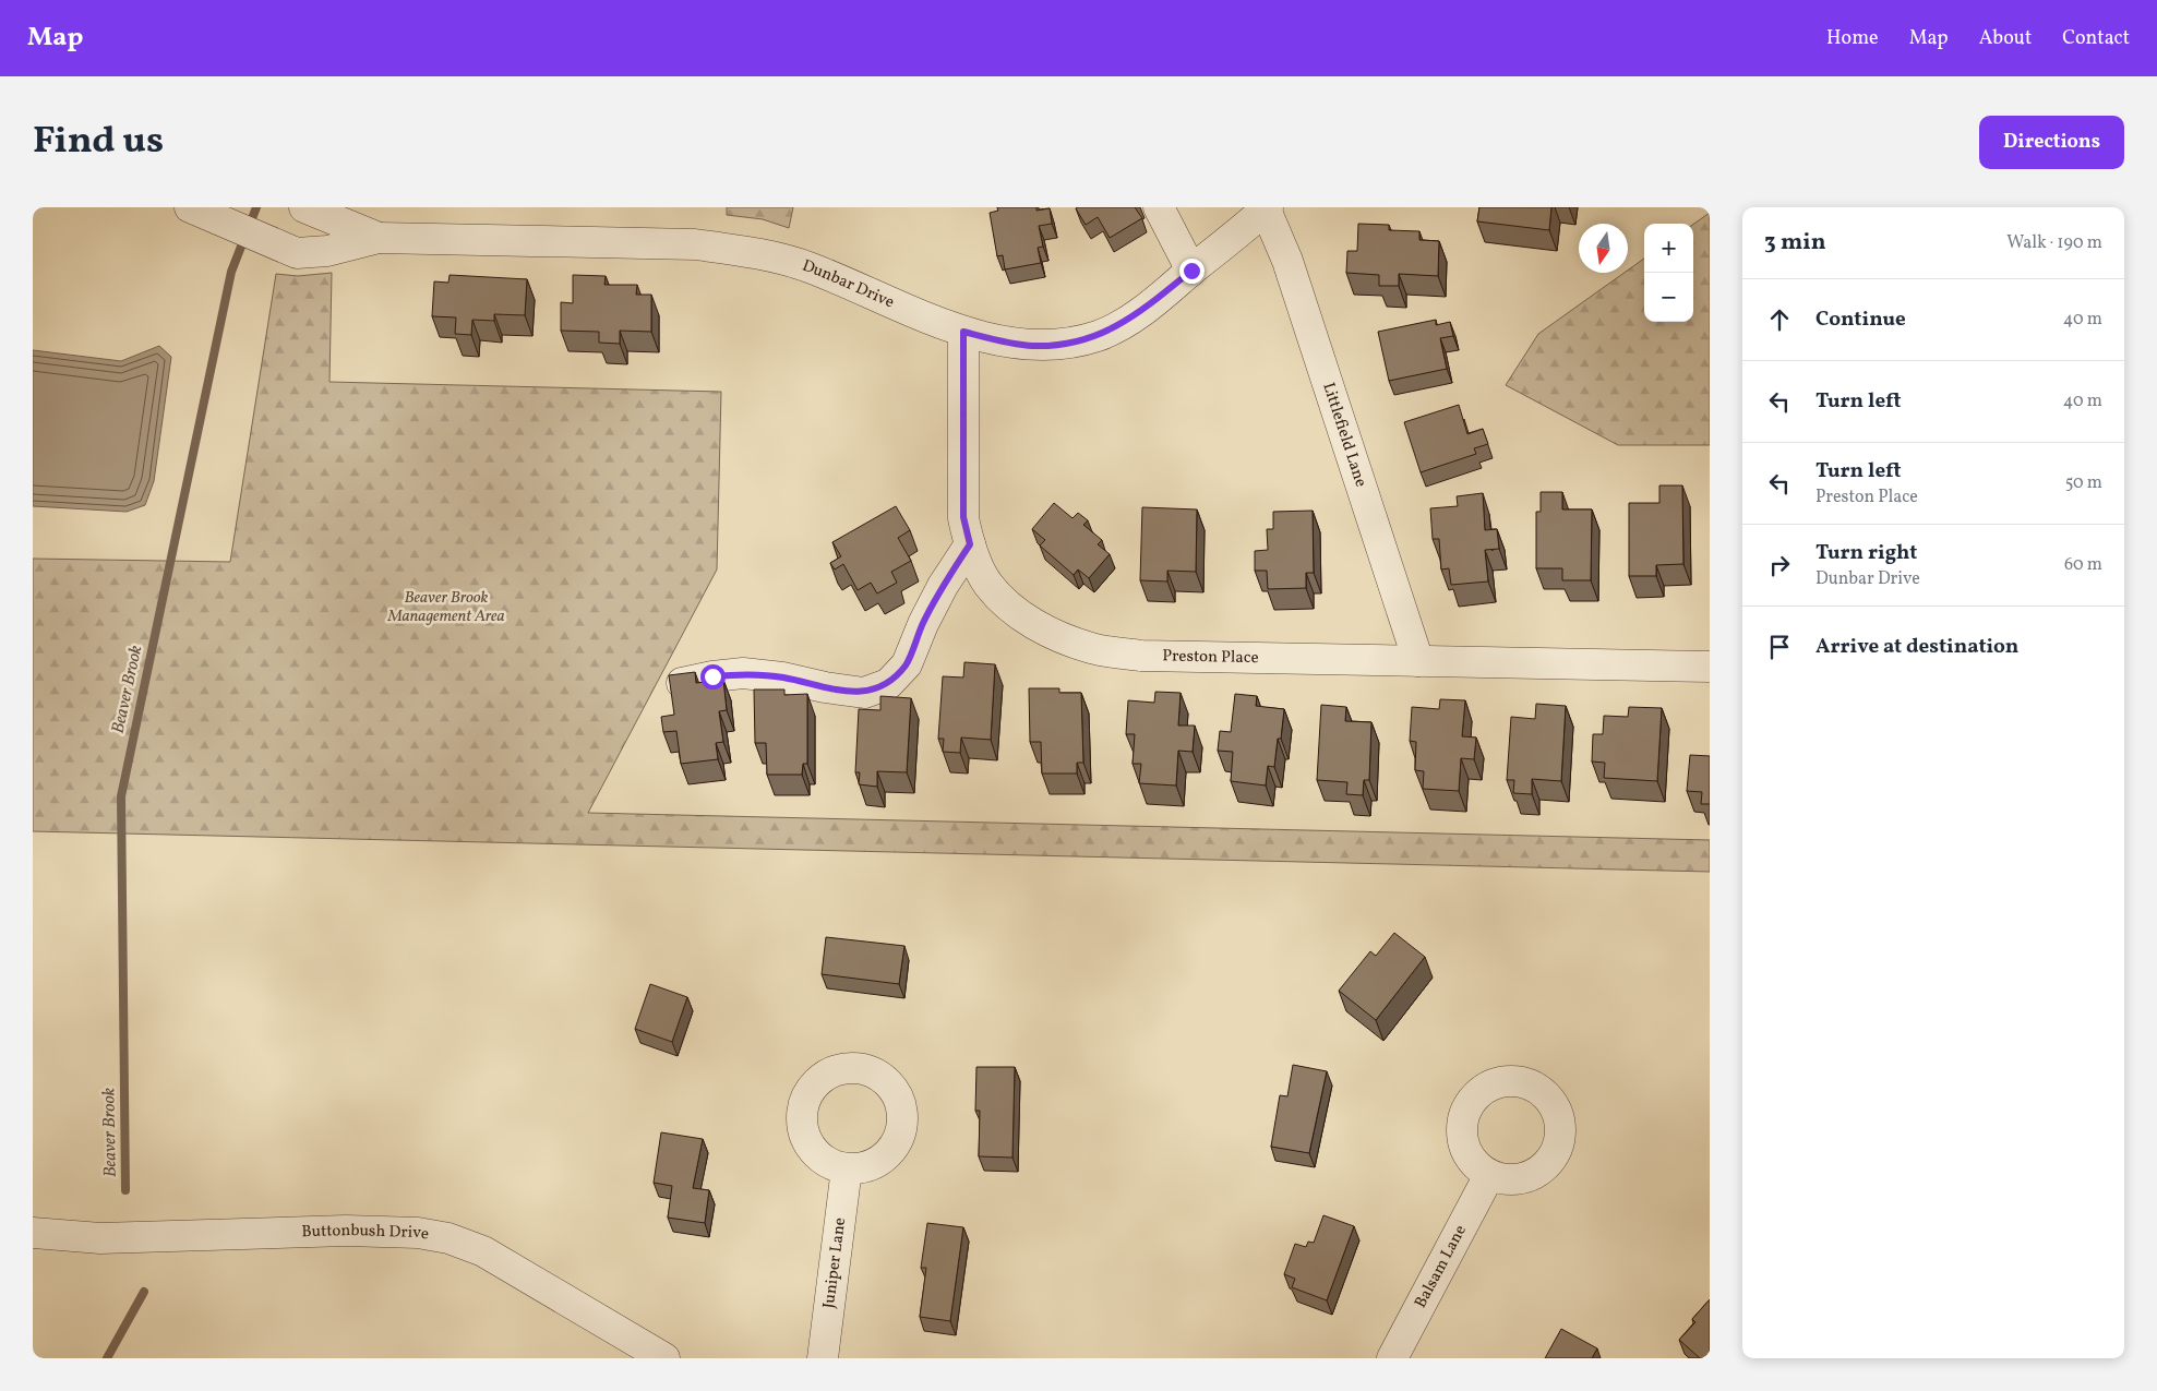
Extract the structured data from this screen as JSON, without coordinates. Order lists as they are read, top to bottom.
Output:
{
  "streets": {
    "street": [
      "Dunbar Drive",
      "Littlefield Lane",
      "Preston Place",
      "Buttonbush Drive",
      "Juniper Lane",
      "Balsam Lane"
    ]
  },
  "crossings": [
    ["Dunbar Drive", "Littlefield Lane"],
    ["Dunbar Drive", "Preston Place"],
    ["Littlefield Lane", "Preston Place"]
  ],
  "water": ["Beaver Brook"],
  "parks": ["Beaver Brook Management Area"],
  "north": "bottom",
  "page": {
    "header": "Map",
    "nav": [
      "Home",
      "Map",
      "About",
      "Contact"
    ],
    "title": "Find us",
    "buttons": "Directions",
    "heading": ["3 min", "Walk · 190 m"],
    "map_buttons": ["+", "−"],
    "list": [
      ["Continue", "40 m"],
      ["Turn left", "40 m"],
      ["Turn left", "Preston Place", "50 m"],
      ["Turn right", "Dunbar Drive", "60 m"],
      "Arrive at destination"
    ]
  }
}
